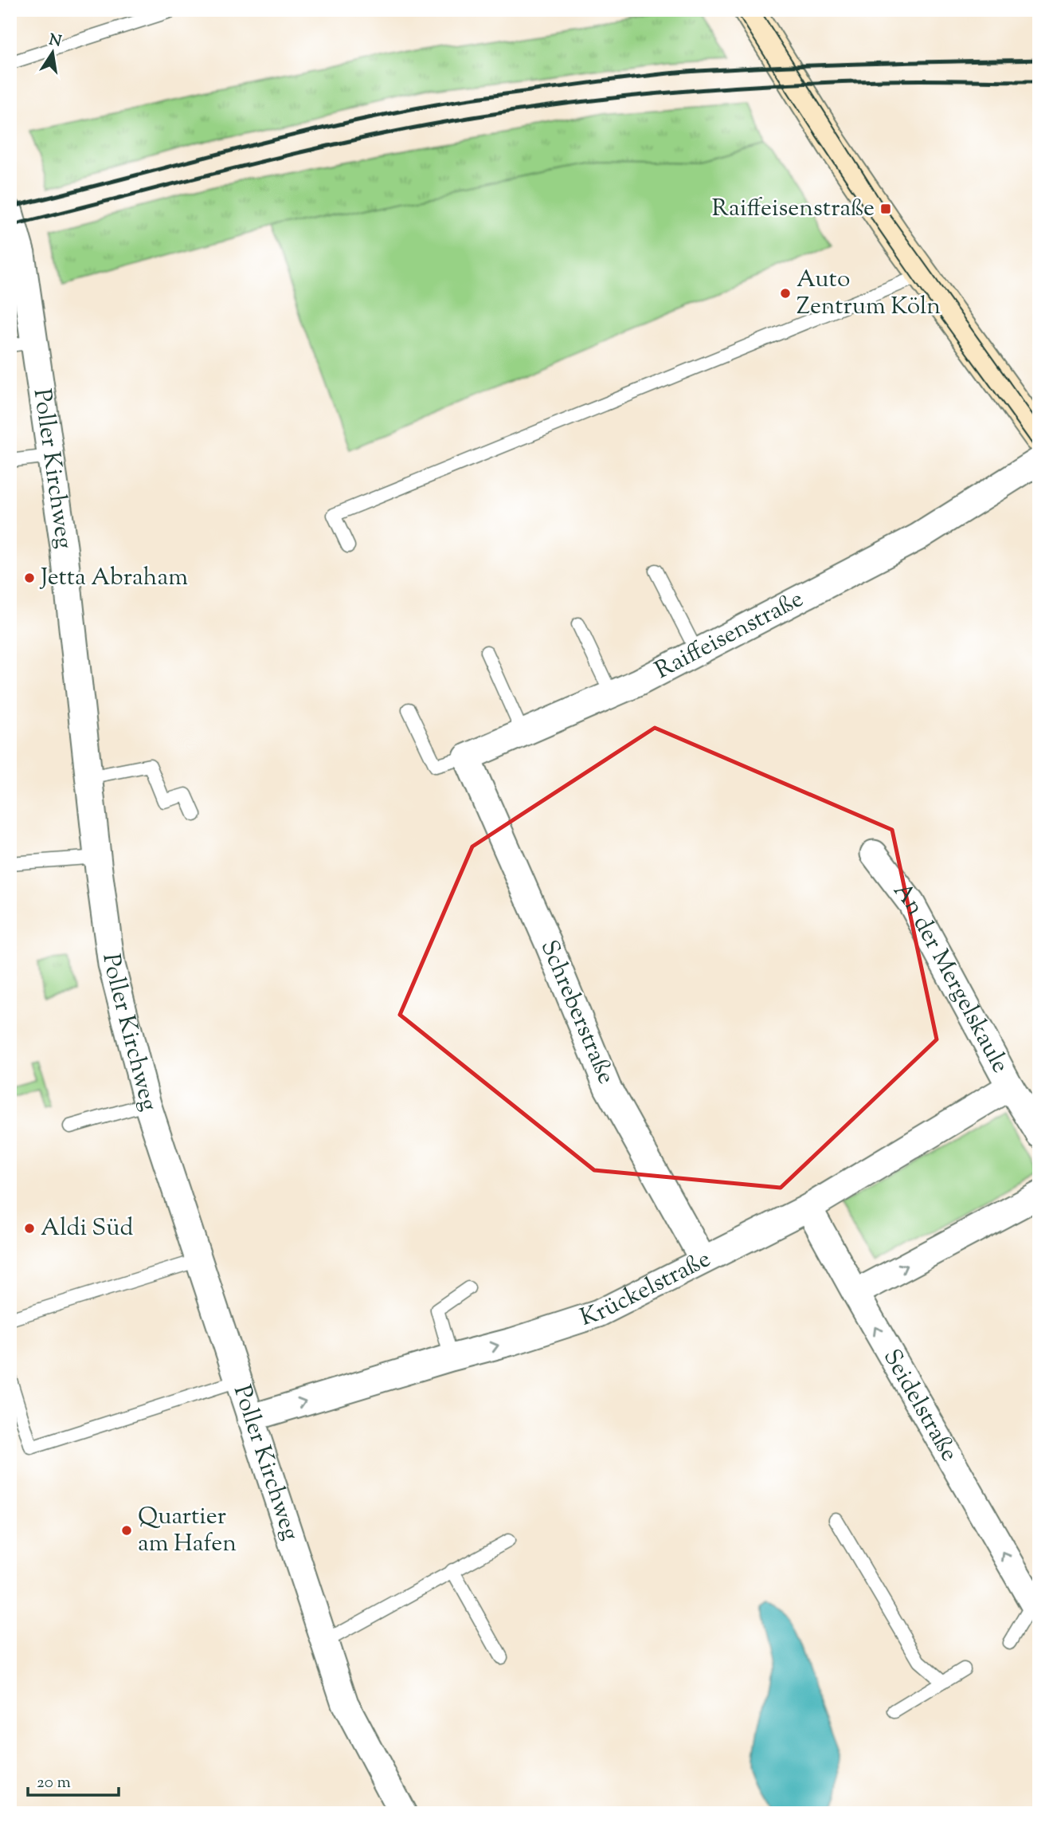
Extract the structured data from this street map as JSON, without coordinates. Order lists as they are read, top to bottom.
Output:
{
  "streets": {
    "street": [
      "Poller Kirchweg",
      "Raiffeisenstraße",
      "An der Mergelskaule",
      "Schreberstraße",
      "Krückelstraße",
      "Seidelstraße"
    ]
  },
  "crossings": [
    ["Poller Kirchweg", "Krückelstraße"],
    ["Raiffeisenstraße", "Schreberstraße"],
    ["An der Mergelskaule", "Krückelstraße"],
    ["Schreberstraße", "Krückelstraße"],
    ["Krückelstraße", "Seidelstraße"]
  ],
  "one_way": ["Krückelstraße", "Seidelstraße"],
  "places": {
    "transit": ["Raiffeisenstraße"],
    "other": [
      "Auto Zentrum Köln",
      "Jetta Abraham",
      "Aldi Süd",
      "Quartier am Hafen"
    ]
  },
  "scale_bar": "20 m",
  "north": "top"
}
